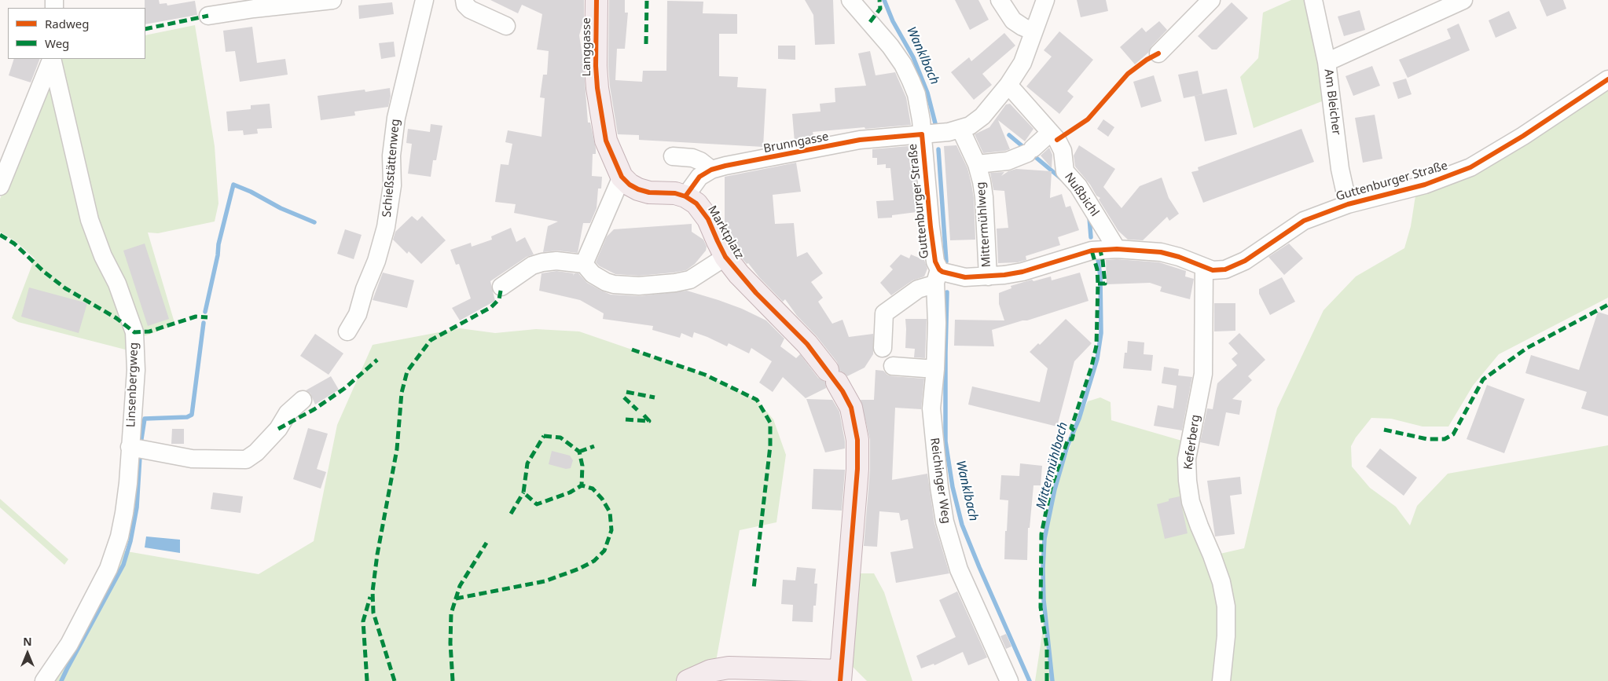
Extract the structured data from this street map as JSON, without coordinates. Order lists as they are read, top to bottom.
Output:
{
  "streets": {
    "main road": ["Langgasse", "Marktplatz"],
    "street": [
      "Am Bleicher",
      "Brunngasse",
      "Schießstättenweg",
      "Guttenburger Straße",
      "Nußbichl",
      "Mittermühlweg",
      "Linsenbergweg",
      "Keferberg",
      "Reichinger Weg"
    ]
  },
  "crossings": [
    ["Langgasse", "Marktplatz"],
    ["Am Bleicher", "Guttenburger Straße"],
    ["Brunngasse", "Guttenburger Straße"],
    ["Brunngasse", "Marktplatz"],
    ["Guttenburger Straße", "Nußbichl"],
    ["Guttenburger Straße", "Mittermühlweg"],
    ["Guttenburger Straße", "Keferberg"],
    ["Guttenburger Straße", "Reichinger Weg"]
  ],
  "water": ["Wanklbach", "Mittermühlbach"],
  "legend": ["Radweg", "Weg"],
  "north": "top"
}
